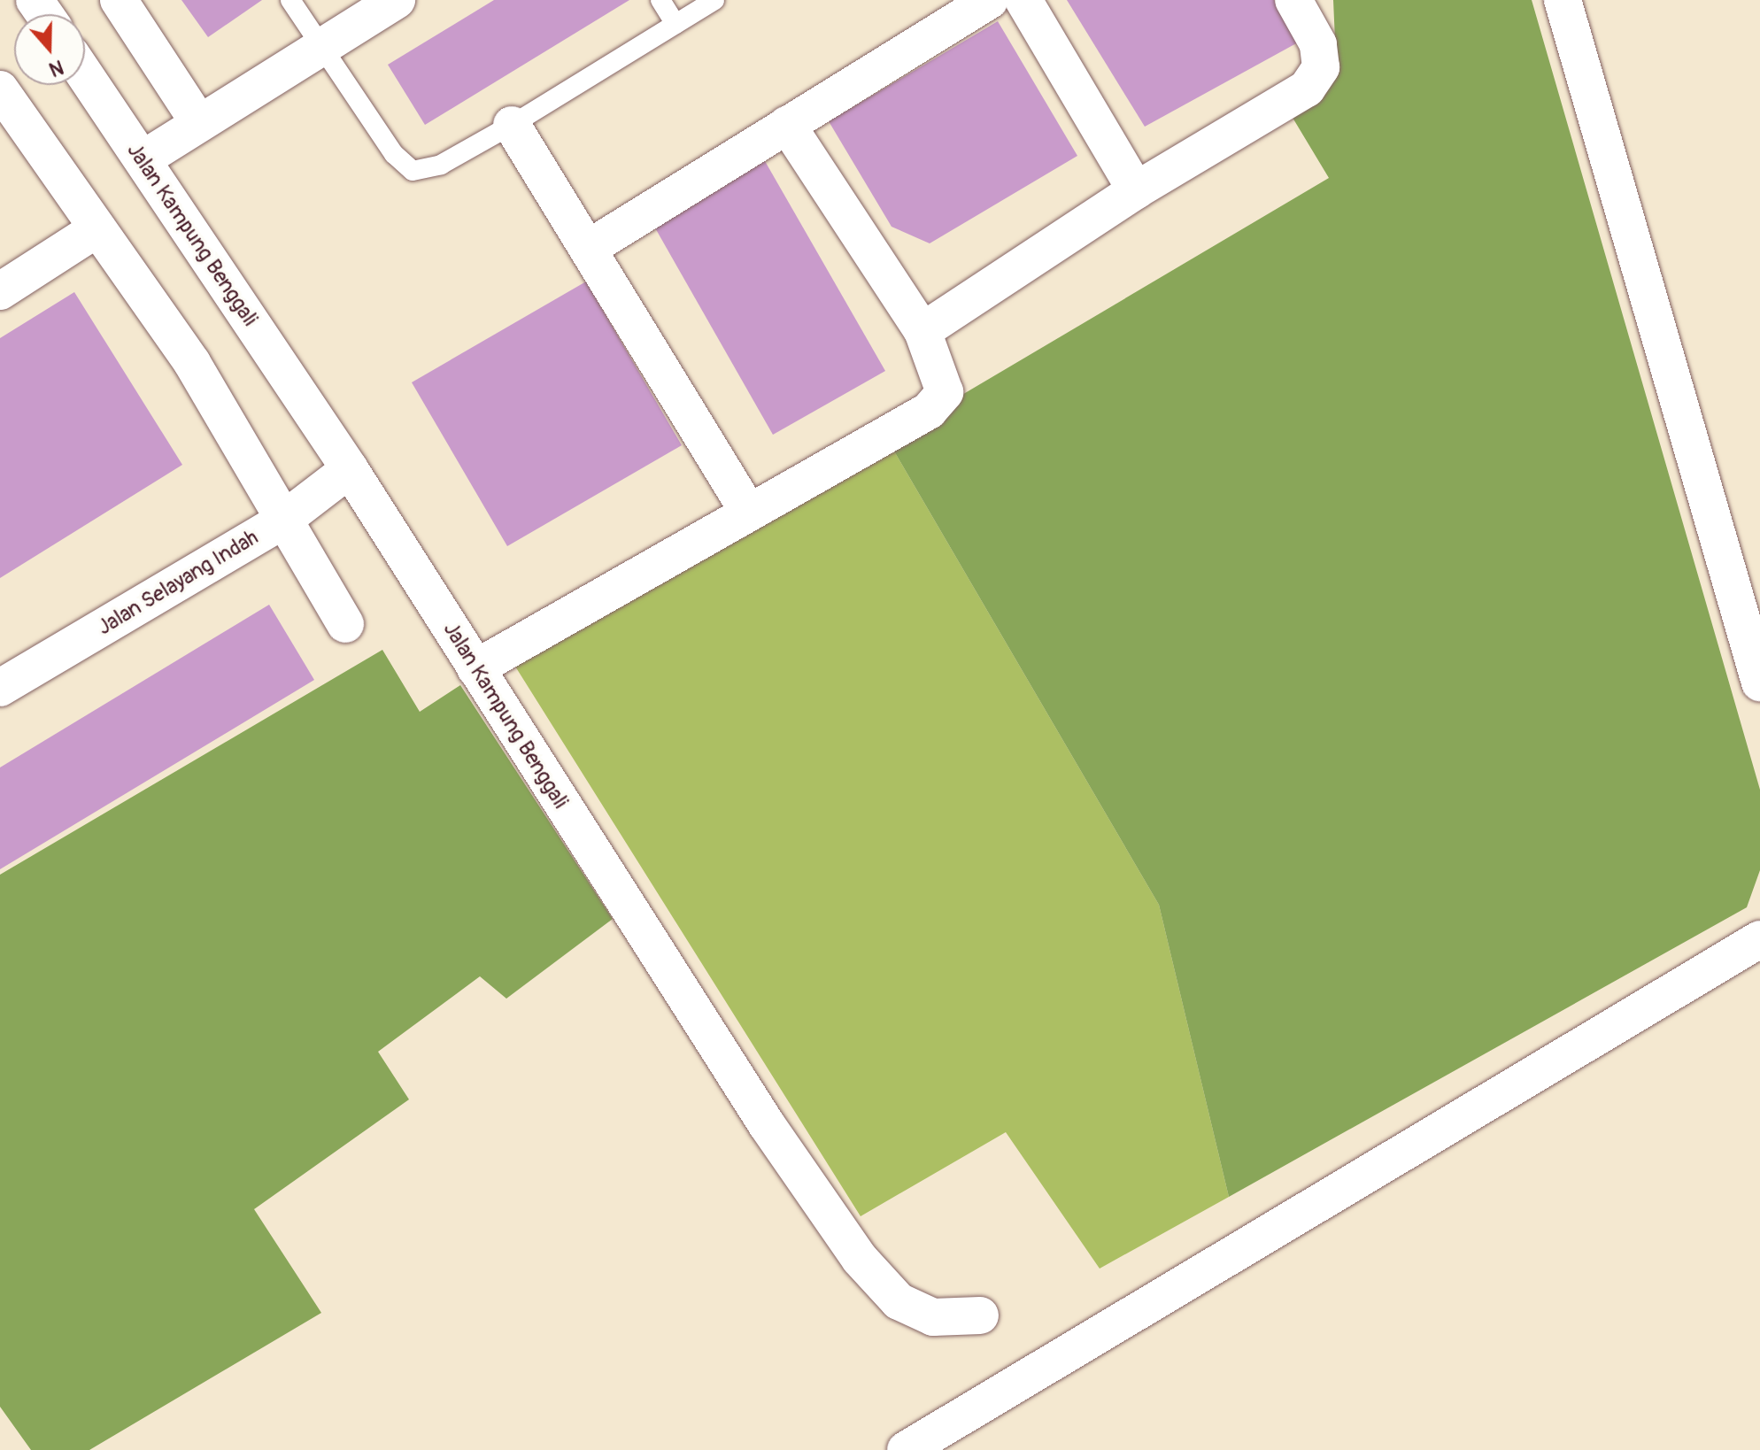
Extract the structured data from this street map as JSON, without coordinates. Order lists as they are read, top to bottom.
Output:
{
  "streets": {
    "street": ["Jalan Kampung Benggali", "Jalan Selayang Indah"]
  },
  "crossings": [
    ["Jalan Kampung Benggali", "Jalan Selayang Indah"]
  ],
  "north": "bottom"
}
